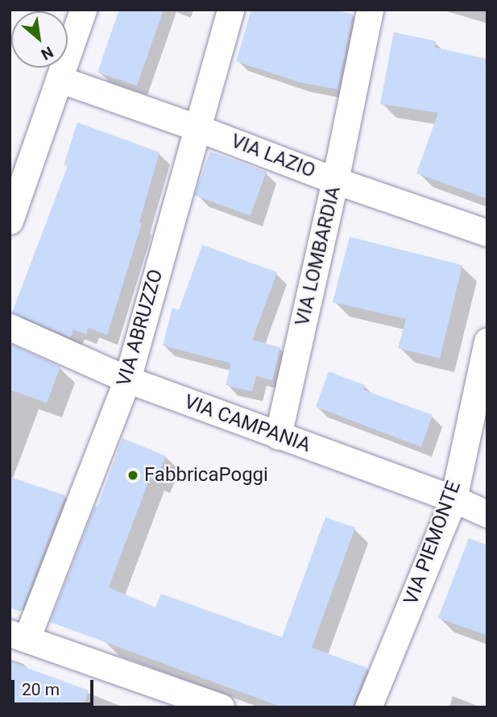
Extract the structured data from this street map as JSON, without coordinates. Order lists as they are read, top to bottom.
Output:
{
  "streets": {
    "street": [
      "VIA LAZIO",
      "VIA LOMBARDIA",
      "VIA ABRUZZO",
      "VIA CAMPANIA",
      "VIA PIEMONTE"
    ]
  },
  "crossings": [
    ["VIA LAZIO", "VIA LOMBARDIA"],
    ["VIA LAZIO", "VIA ABRUZZO"],
    ["VIA LOMBARDIA", "VIA CAMPANIA"],
    ["VIA ABRUZZO", "VIA CAMPANIA"],
    ["VIA CAMPANIA", "VIA PIEMONTE"]
  ],
  "places": ["FabbricaPoggi"],
  "scale_bar": "20 m",
  "north": "bottom right"
}
